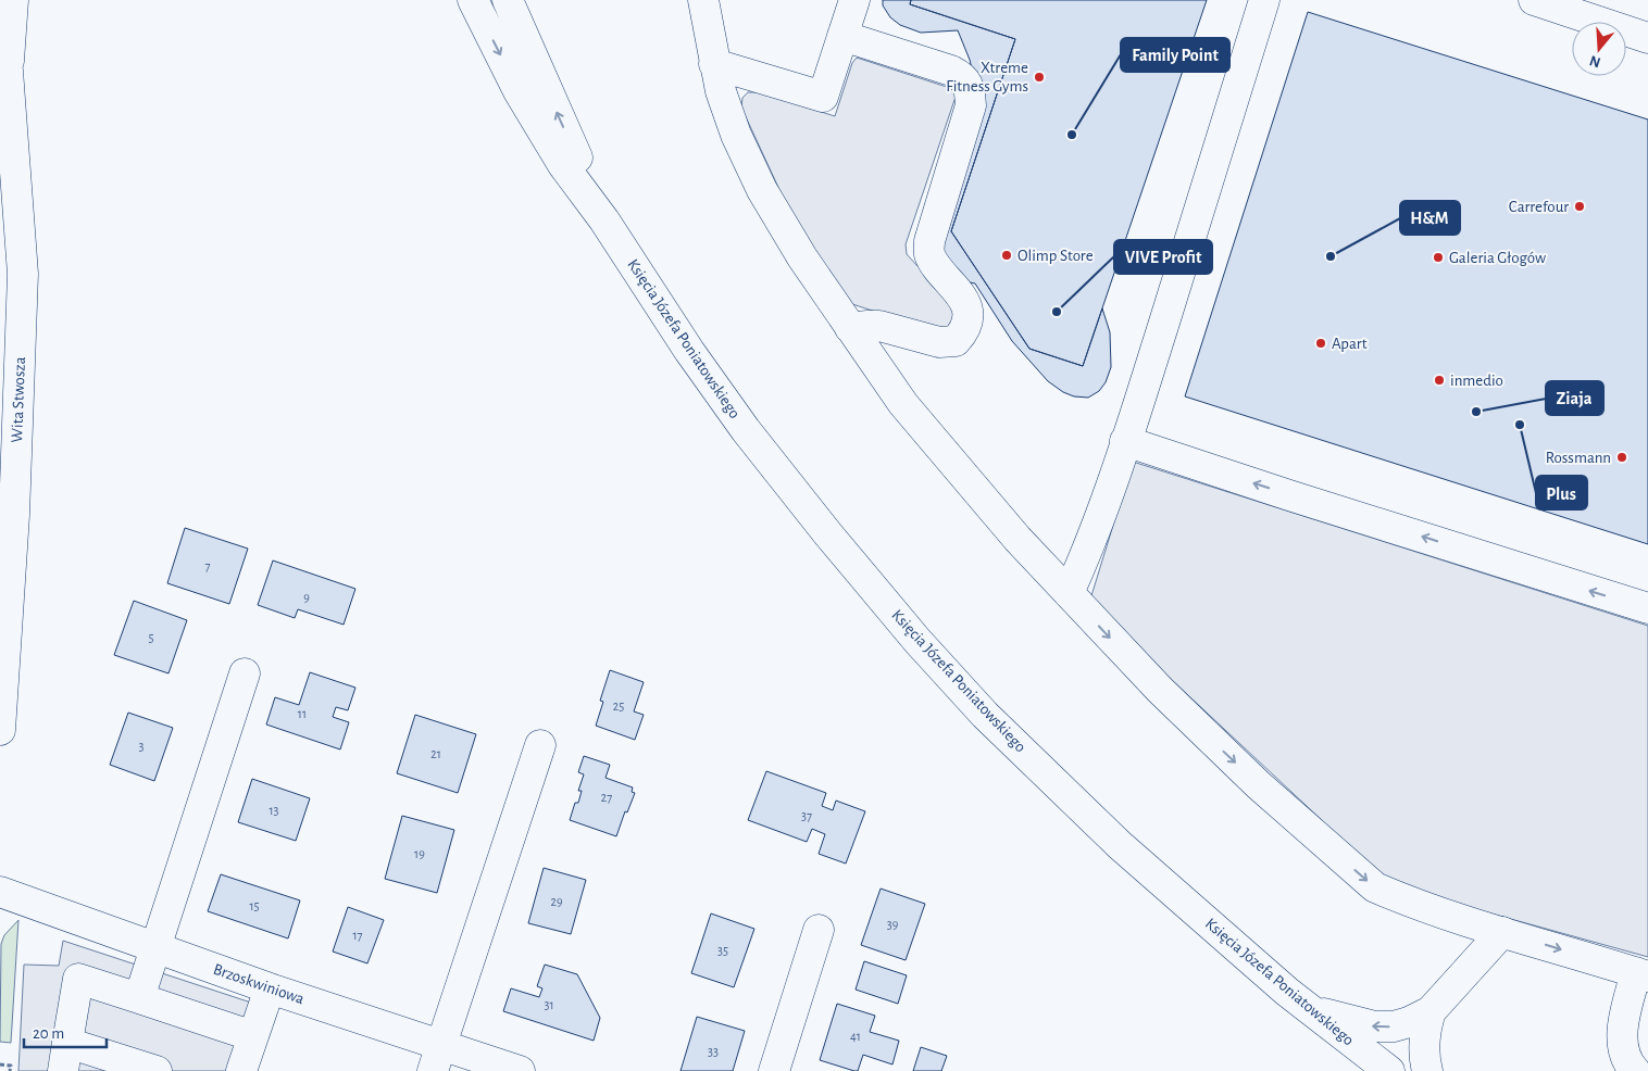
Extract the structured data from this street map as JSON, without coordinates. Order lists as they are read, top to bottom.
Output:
{
  "streets": {
    "street": ["Księcia Józefa Poniatowskiego", "Wita Stwosza", "Brzoskwiniowa"]
  },
  "places": [
    "Xtreme Fitness Gyms",
    "Family Point",
    "Carrefour",
    "Olimp Store",
    "H&M",
    "Galeria Głogów",
    "VIVE Profit",
    "Apart",
    "inmedio",
    "Ziaja",
    "Plus",
    "Rossmann"
  ],
  "house_numbers": [
    "7",
    "9",
    "5",
    "25",
    "11",
    "3",
    "21",
    "27",
    "13",
    "37",
    "19",
    "29",
    "15",
    "39",
    "17",
    "35",
    "31",
    "41",
    "33"
  ],
  "scale_bar": "20 m",
  "north": "bottom"
}
